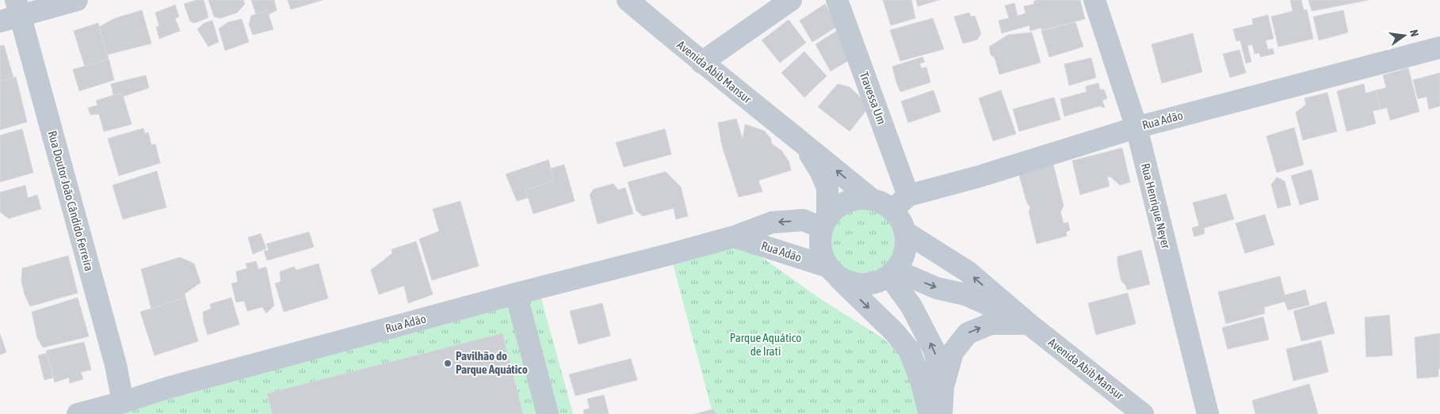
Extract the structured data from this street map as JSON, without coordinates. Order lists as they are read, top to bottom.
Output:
{
  "streets": {
    "street": [
      "Avenida Abib Mansur",
      "Travessa Um",
      "Rua Adão",
      "Rua Doutor João Cândido Ferreira",
      "Rua Henrique Neyer"
    ]
  },
  "crossings": [
    ["Avenida Abib Mansur", "Rua Adão"],
    ["Travessa Um", "Rua Adão"],
    ["Rua Adão", "Rua Doutor João Cândido Ferreira"],
    ["Rua Adão", "Rua Henrique Neyer"]
  ],
  "parks": ["Parque Aquático de Irati"],
  "places": ["Pavilhão do Parque Aquático"],
  "north": "right"
}
